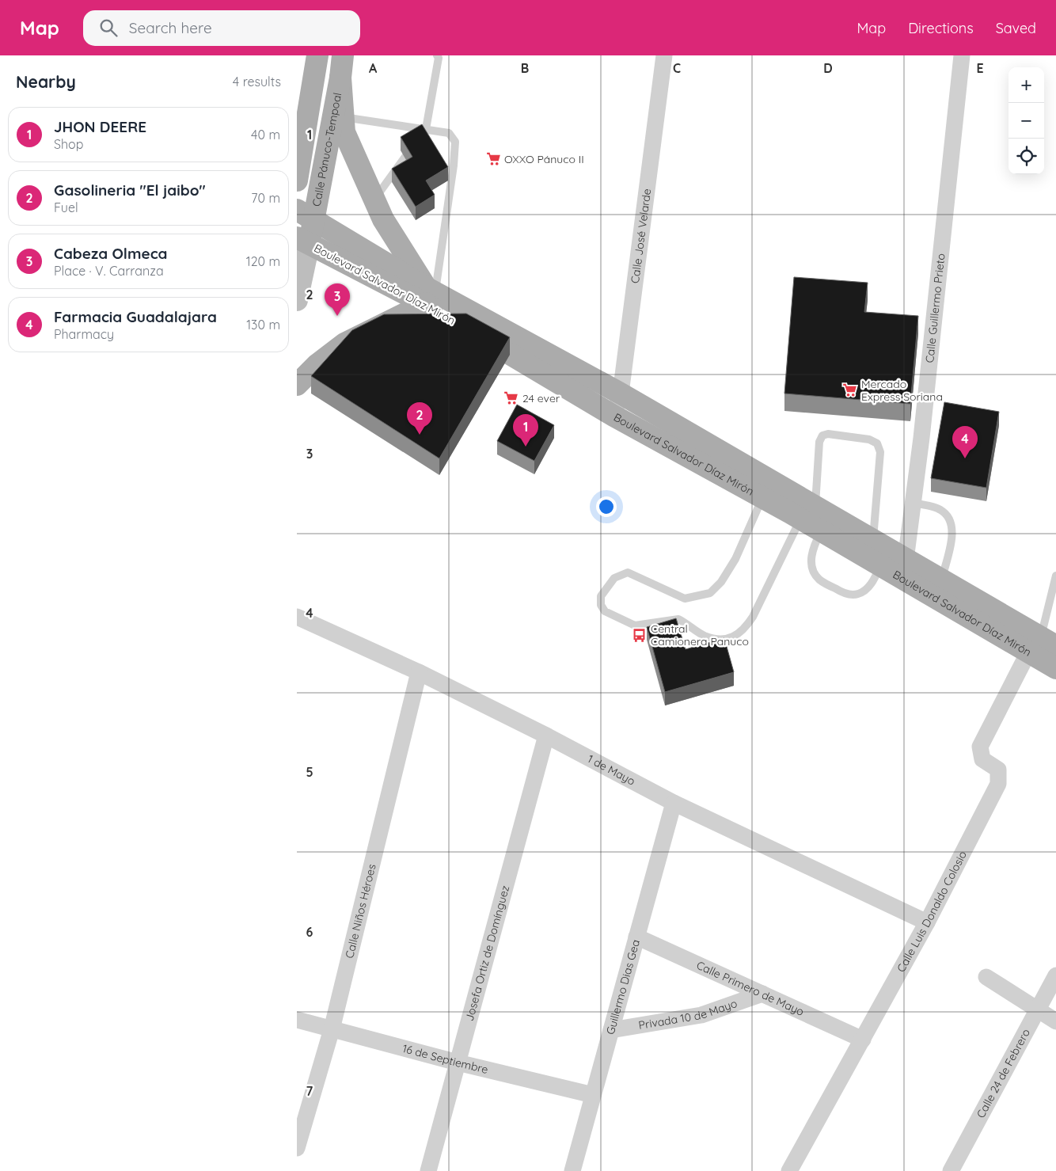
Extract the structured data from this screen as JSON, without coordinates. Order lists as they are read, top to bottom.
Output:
{
  "streets": {
    "main road": ["Calle Pánuco-Tempoal", "Boulevard Salvador Díaz Mirón"],
    "street": [
      "Calle José Velarde",
      "Calle Guillermo Prieto",
      "1 de Mayo",
      "Calle Niños Héroes",
      "Calle Luis Donaldo Colosio",
      "Josefa Ortiz de Domínguez",
      "Guillermo Dias Gea",
      "Calle Primero de Mayo",
      "Privada 10 de Mayo",
      "16 de Septiembre",
      "Calle 24 de Febrero"
    ]
  },
  "crossings": [
    ["Calle Pánuco-Tempoal", "Boulevard Salvador Díaz Mirón"],
    ["Calle José Velarde", "Boulevard Salvador Díaz Mirón"],
    ["Boulevard Salvador Díaz Mirón", "Calle Guillermo Prieto"],
    ["Boulevard Salvador Díaz Mirón", "Calle Luis Donaldo Colosio"],
    ["1 de Mayo", "Calle Niños Héroes"],
    ["1 de Mayo", "Calle Luis Donaldo Colosio"],
    ["1 de Mayo", "Josefa Ortiz de Domínguez"],
    ["1 de Mayo", "Guillermo Dias Gea"],
    ["Calle Niños Héroes", "16 de Septiembre"],
    ["Calle Luis Donaldo Colosio", "Calle Primero de Mayo"],
    ["Josefa Ortiz de Domínguez", "16 de Septiembre"],
    ["Guillermo Dias Gea", "Calle Primero de Mayo"],
    ["Guillermo Dias Gea", "Privada 10 de Mayo"],
    ["Guillermo Dias Gea", "16 de Septiembre"],
    ["Calle Primero de Mayo", "Privada 10 de Mayo"]
  ],
  "places": {
    "supermarket": ["OXXO Pánuco II", "Mercado Express Soriana", "24 ever"],
    "bus stop": ["Central Camionera Panuco"]
  },
  "page": {
    "header": "Map",
    "search": "Search here",
    "nav": ["Map", "Directions", "Saved"],
    "heading": ["Nearby", "4 results"],
    "map_buttons": ["+", "−"],
    "list": [
      {
        "mark": "1",
        "name": "JHON DEERE",
        "note": "Shop",
        "value": "40 m"
      },
      {
        "mark": "2",
        "name": "Gasolineria \"El jaibo\"",
        "note": "Fuel",
        "value": "70 m"
      },
      {
        "mark": "3",
        "name": "Cabeza Olmeca",
        "note": "Place · V. Carranza",
        "value": "120 m"
      },
      {
        "mark": "4",
        "name": "Farmacia Guadalajara",
        "note": "Pharmacy",
        "value": "130 m"
      }
    ],
    "pins": [
      "3",
      "2",
      "1",
      "4"
    ]
  },
  "grid": {
    "columns": [
      "A",
      "B",
      "C",
      "D",
      "E"
    ],
    "rows": [
      "1",
      "2",
      "3",
      "4",
      "5",
      "6",
      "7"
    ]
  }
}
